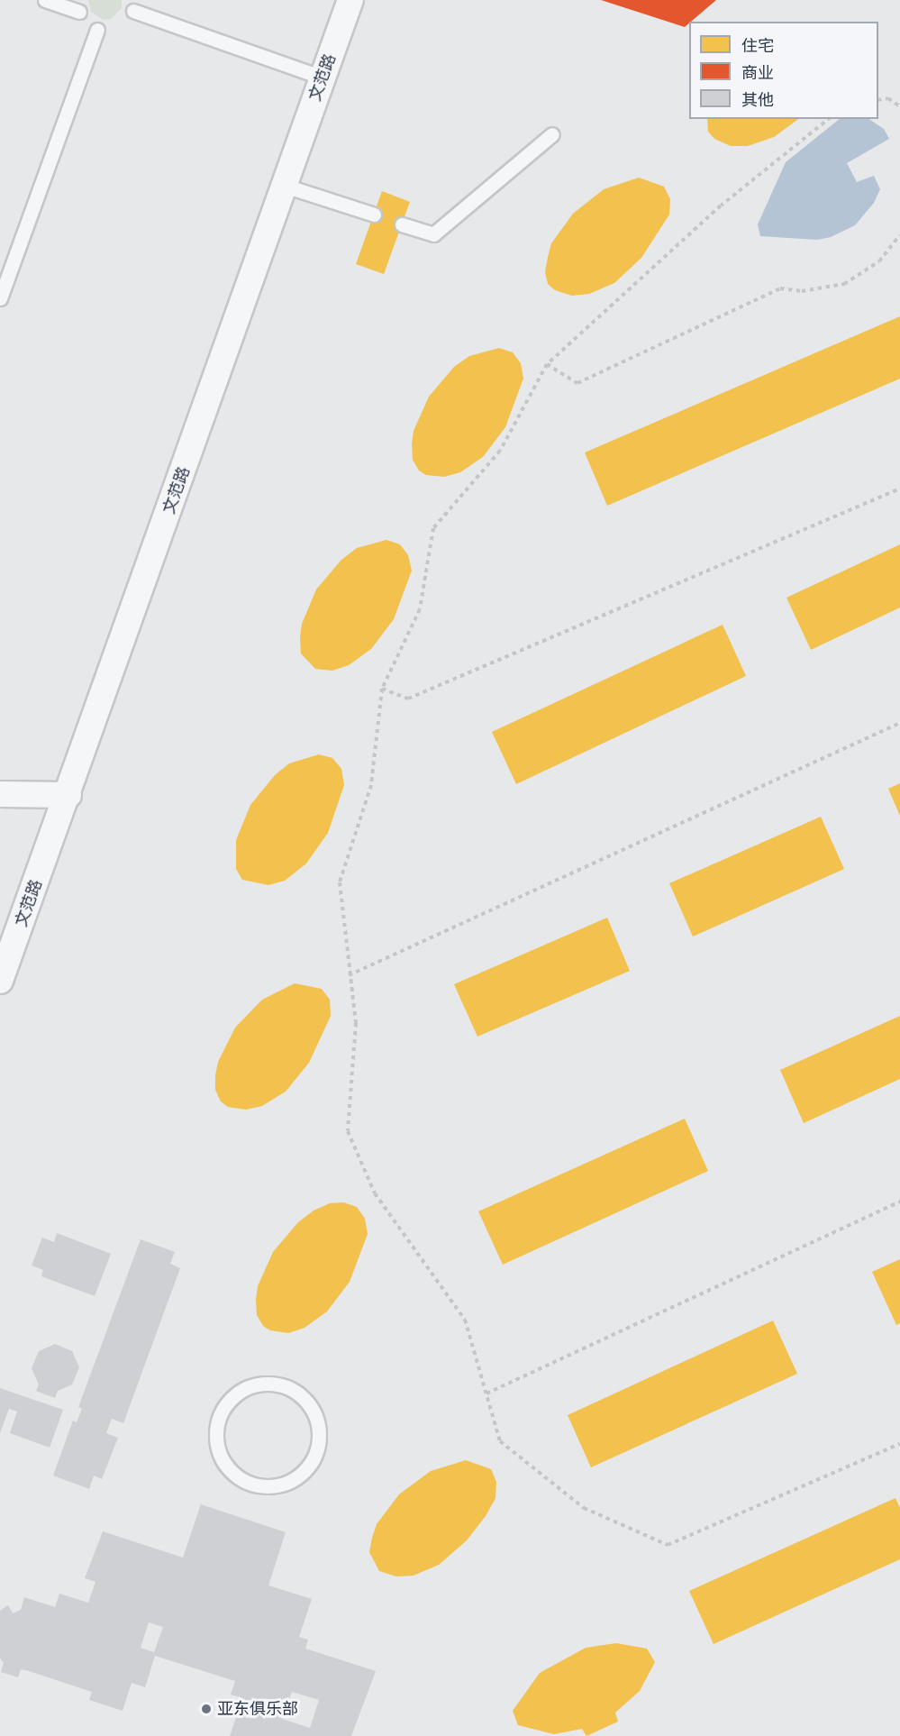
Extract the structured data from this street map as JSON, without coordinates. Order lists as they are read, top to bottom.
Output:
{
  "streets": {
    "street": ["文范路"]
  },
  "places": ["亚东俱乐部"],
  "legend": ["住宅", "商业", "其他"]
}
